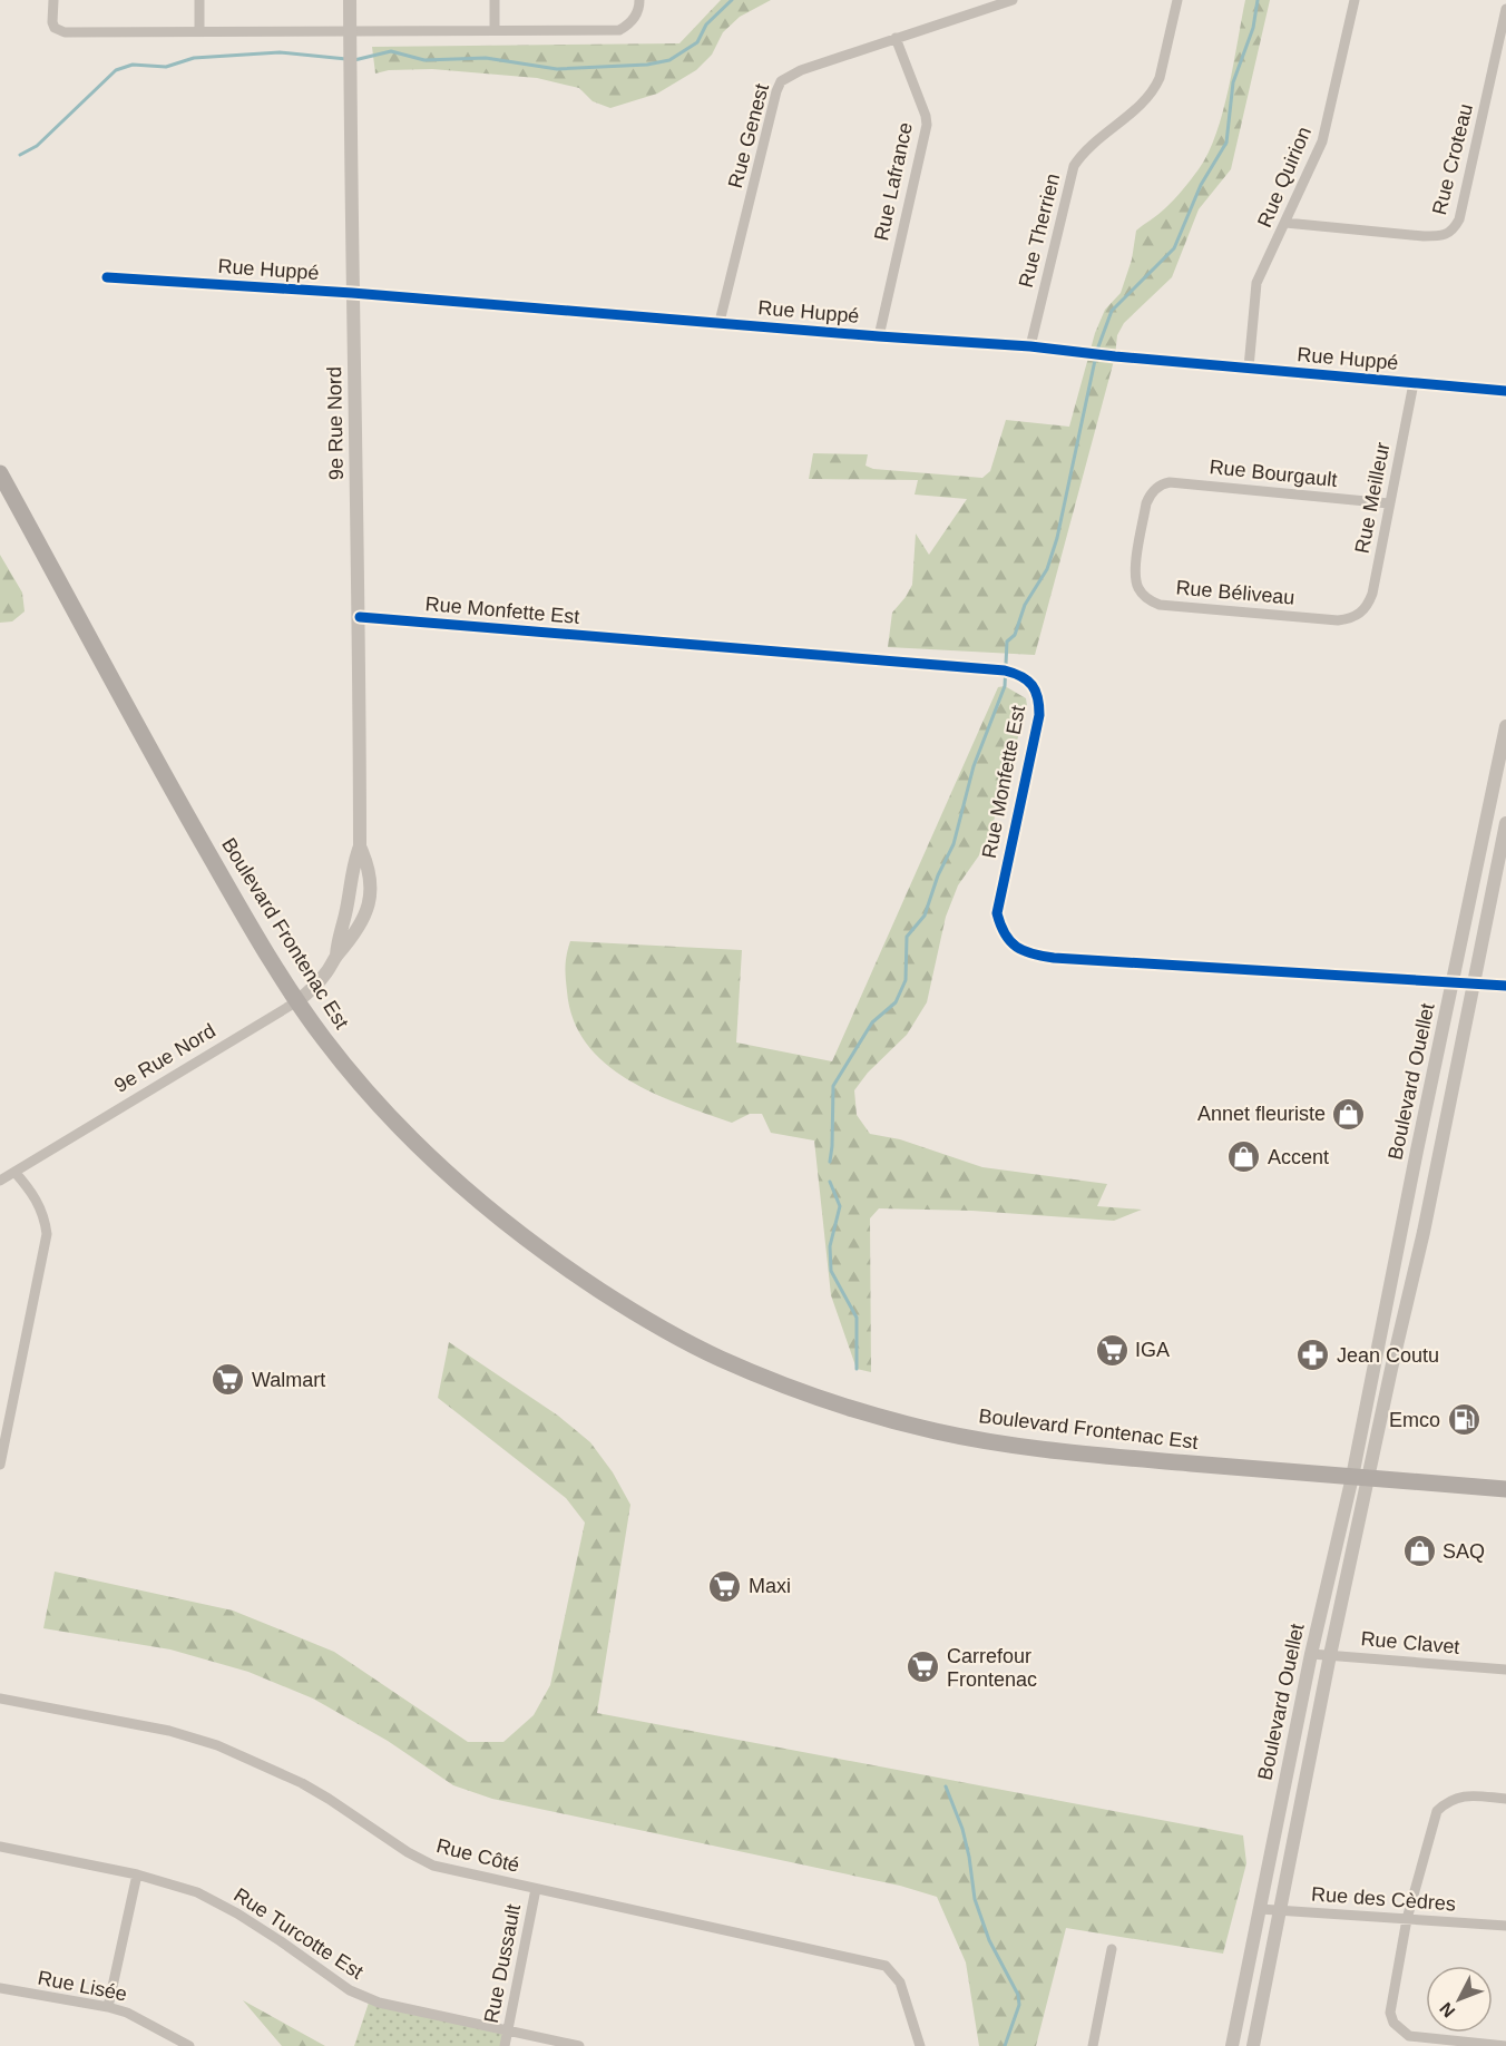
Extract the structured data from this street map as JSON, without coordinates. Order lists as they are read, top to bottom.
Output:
{
  "streets": {
    "main road": ["Boulevard Frontenac Est"],
    "street": [
      "Rue Genest",
      "Rue Croteau",
      "Rue Quirion",
      "Rue Lafrance",
      "Rue Therrien",
      "Rue Huppé",
      "9e Rue Nord",
      "Rue Bourgault",
      "Rue Meilleur",
      "Rue Béliveau",
      "Rue Monfette Est",
      "Boulevard Ouellet",
      "Rue Clavet",
      "Rue Côté",
      "Rue des Cèdres",
      "Rue Turcotte Est",
      "Rue Dussault",
      "Rue Lisée"
    ]
  },
  "crossings": [
    ["Rue Genest", "Rue Lafrance"],
    ["Rue Genest", "Rue Huppé"],
    ["Rue Croteau", "Rue Quirion"],
    ["Rue Quirion", "Rue Huppé"],
    ["Rue Lafrance", "Rue Huppé"],
    ["Rue Therrien", "Rue Huppé"],
    ["Rue Huppé", "9e Rue Nord"],
    ["Rue Huppé", "Rue Meilleur"],
    ["9e Rue Nord", "Rue Monfette Est"],
    ["9e Rue Nord", "Boulevard Frontenac Est"],
    ["Rue Bourgault", "Rue Meilleur"],
    ["Rue Bourgault", "Rue Béliveau"],
    ["Rue Meilleur", "Rue Béliveau"],
    ["Rue Monfette Est", "Boulevard Ouellet"],
    ["Boulevard Frontenac Est", "Boulevard Ouellet"],
    ["Boulevard Ouellet", "Rue Clavet"],
    ["Boulevard Ouellet", "Rue des Cèdres"],
    ["Rue Côté", "Rue Dussault"],
    ["Rue Turcotte Est", "Rue Dussault"]
  ],
  "places": {
    "shop": ["Annet fleuriste", "Accent", "SAQ"],
    "supermarket": [
      "IGA",
      "Walmart",
      "Maxi",
      "Carrefour Frontenac"
    ],
    "pharmacy": ["Jean Coutu"],
    "fuel station": ["Emco"]
  },
  "north": "bottom left"
}
